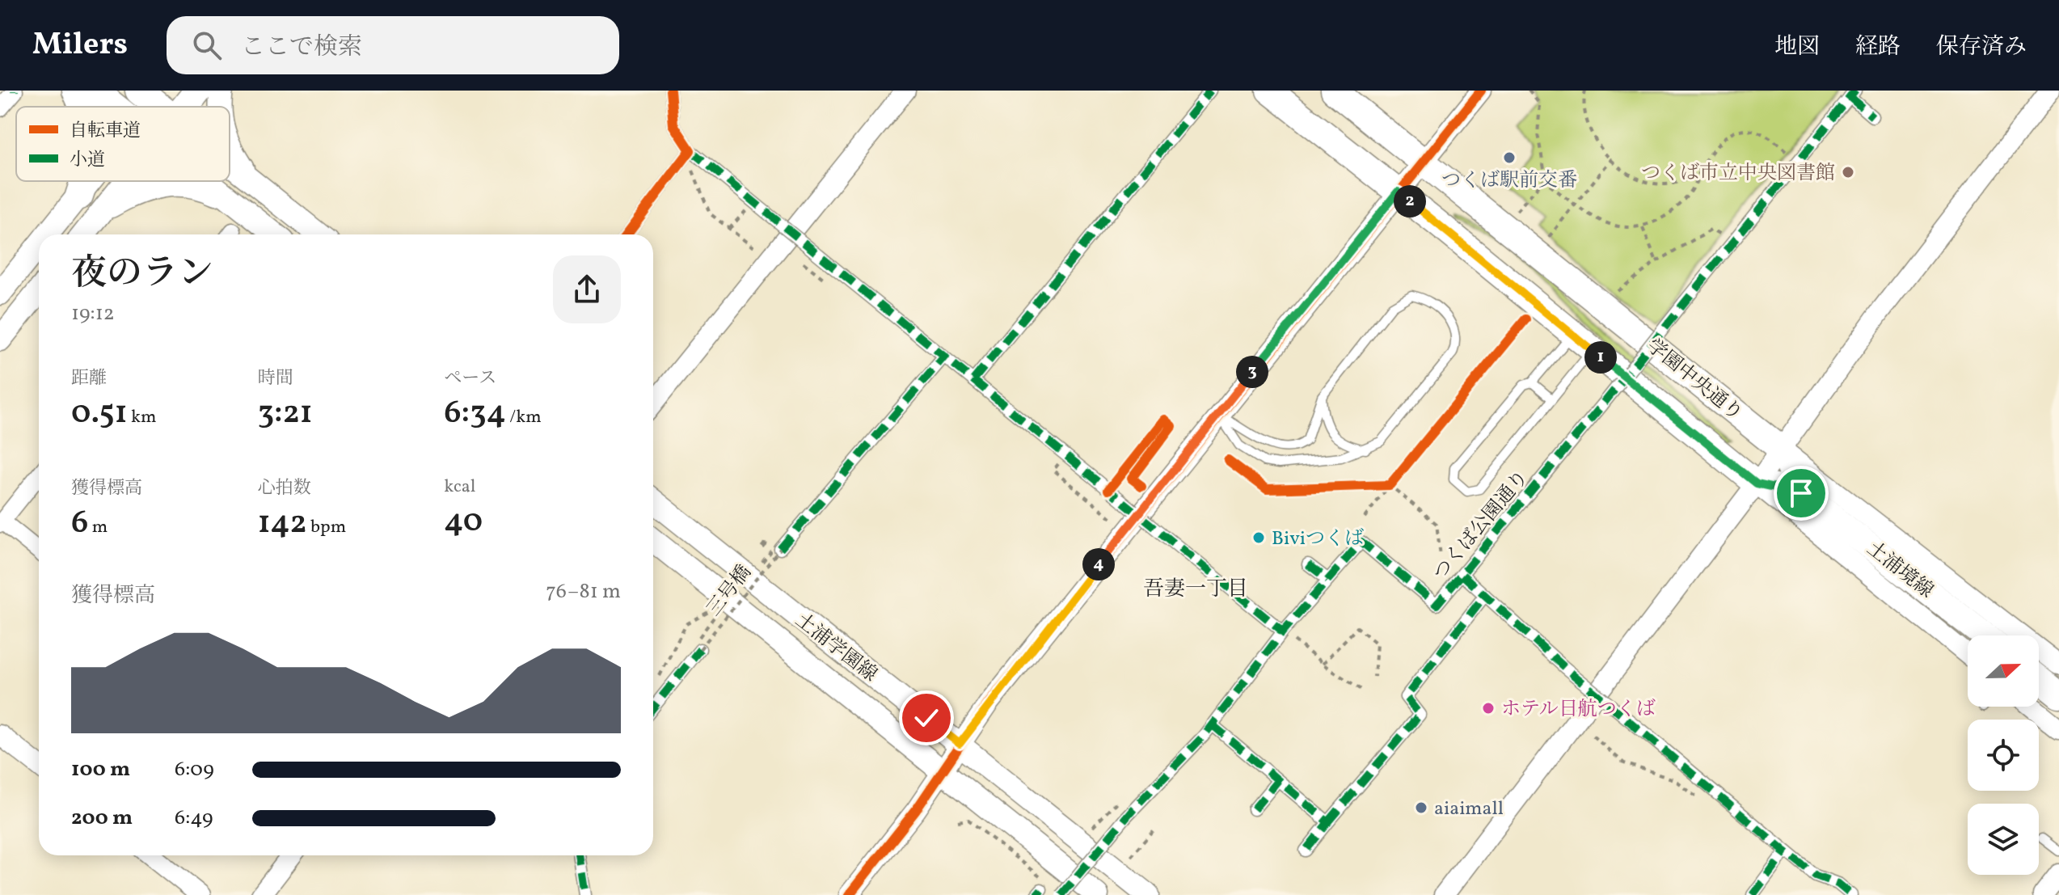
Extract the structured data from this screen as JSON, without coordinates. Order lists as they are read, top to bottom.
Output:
{
  "streets": {
    "main road": ["学園中央通り", "土浦境線", "土浦学園線"],
    "street": ["つくば公園通り"],
    "path": ["三号橋"]
  },
  "crossings": [
    ["学園中央通り", "土浦境線"]
  ],
  "districts": ["吾妻一丁目"],
  "places": [
    "つくば駅前交番",
    "つくば市立中央図書館",
    "Biviつくば",
    "ホテル日航つくば",
    "aiaimall"
  ],
  "legend": ["自転車道", "小道"],
  "north": "right",
  "page": {
    "header": "Milers",
    "search": "ここで検索",
    "nav": ["地図", "経路", "保存済み"],
    "pins": [
      "2",
      "1",
      "3",
      "4"
    ],
    "heading": ["夜のラン", "19:12"],
    "stats": [
      ["距離", "0.51 km"],
      ["時間", "3:21"],
      ["ペース", "6:34 /km"],
      ["獲得標高", "6 m"],
      ["心拍数", "142 bpm"],
      ["kcal", "40"]
    ],
    "chart": ["獲得標高", "76–81 m"],
    "list": [
      {
        "name": "100 m",
        "note": "6:09"
      },
      {
        "name": "200 m",
        "note": "6:49"
      }
    ]
  }
}
